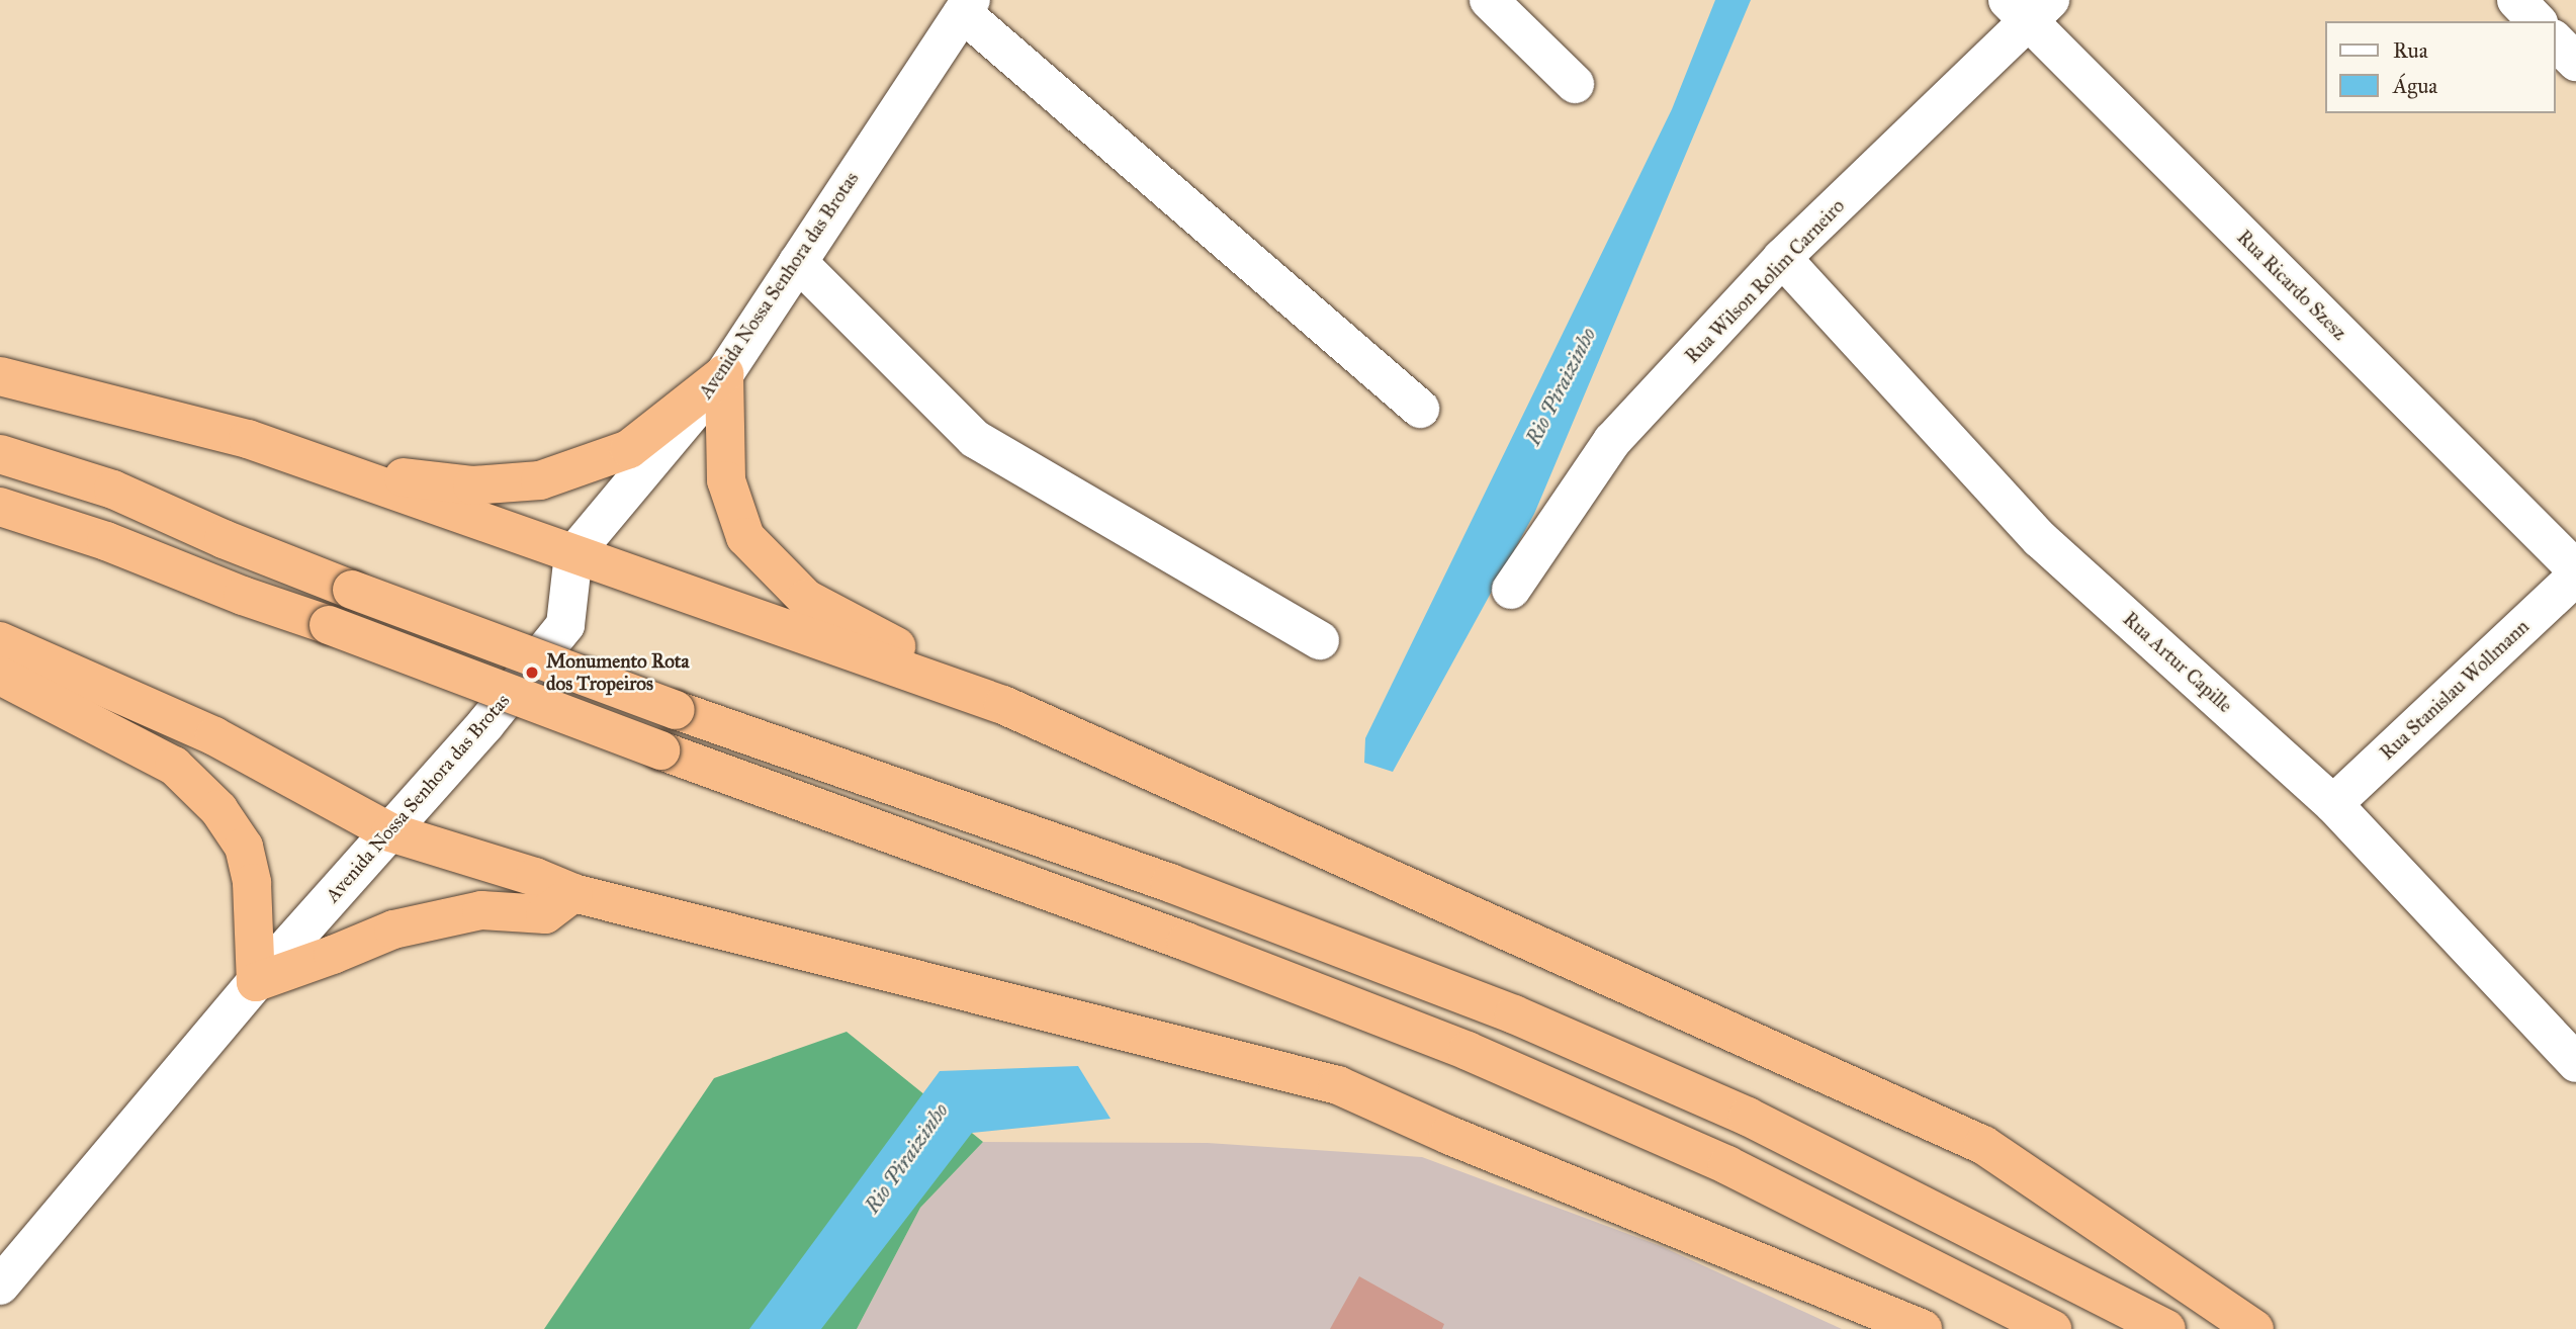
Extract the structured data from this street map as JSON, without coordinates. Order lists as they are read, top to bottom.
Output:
{
  "streets": {
    "street": [
      "Rua Wilson Rolim Carneiro",
      "Avenida Nossa Senhora das Brotas",
      "Rua Ricardo Szesz",
      "Rua Artur Capille",
      "Rua Stanislau Wollmann"
    ]
  },
  "crossings": [
    ["Rua Wilson Rolim Carneiro", "Rua Ricardo Szesz"],
    ["Rua Wilson Rolim Carneiro", "Rua Artur Capille"],
    ["Rua Artur Capille", "Rua Stanislau Wollmann"]
  ],
  "water": ["Rio Piraizinho"],
  "places": ["Monumento Rota dos Tropeiros"],
  "legend": ["Rua", "Água"]
}
